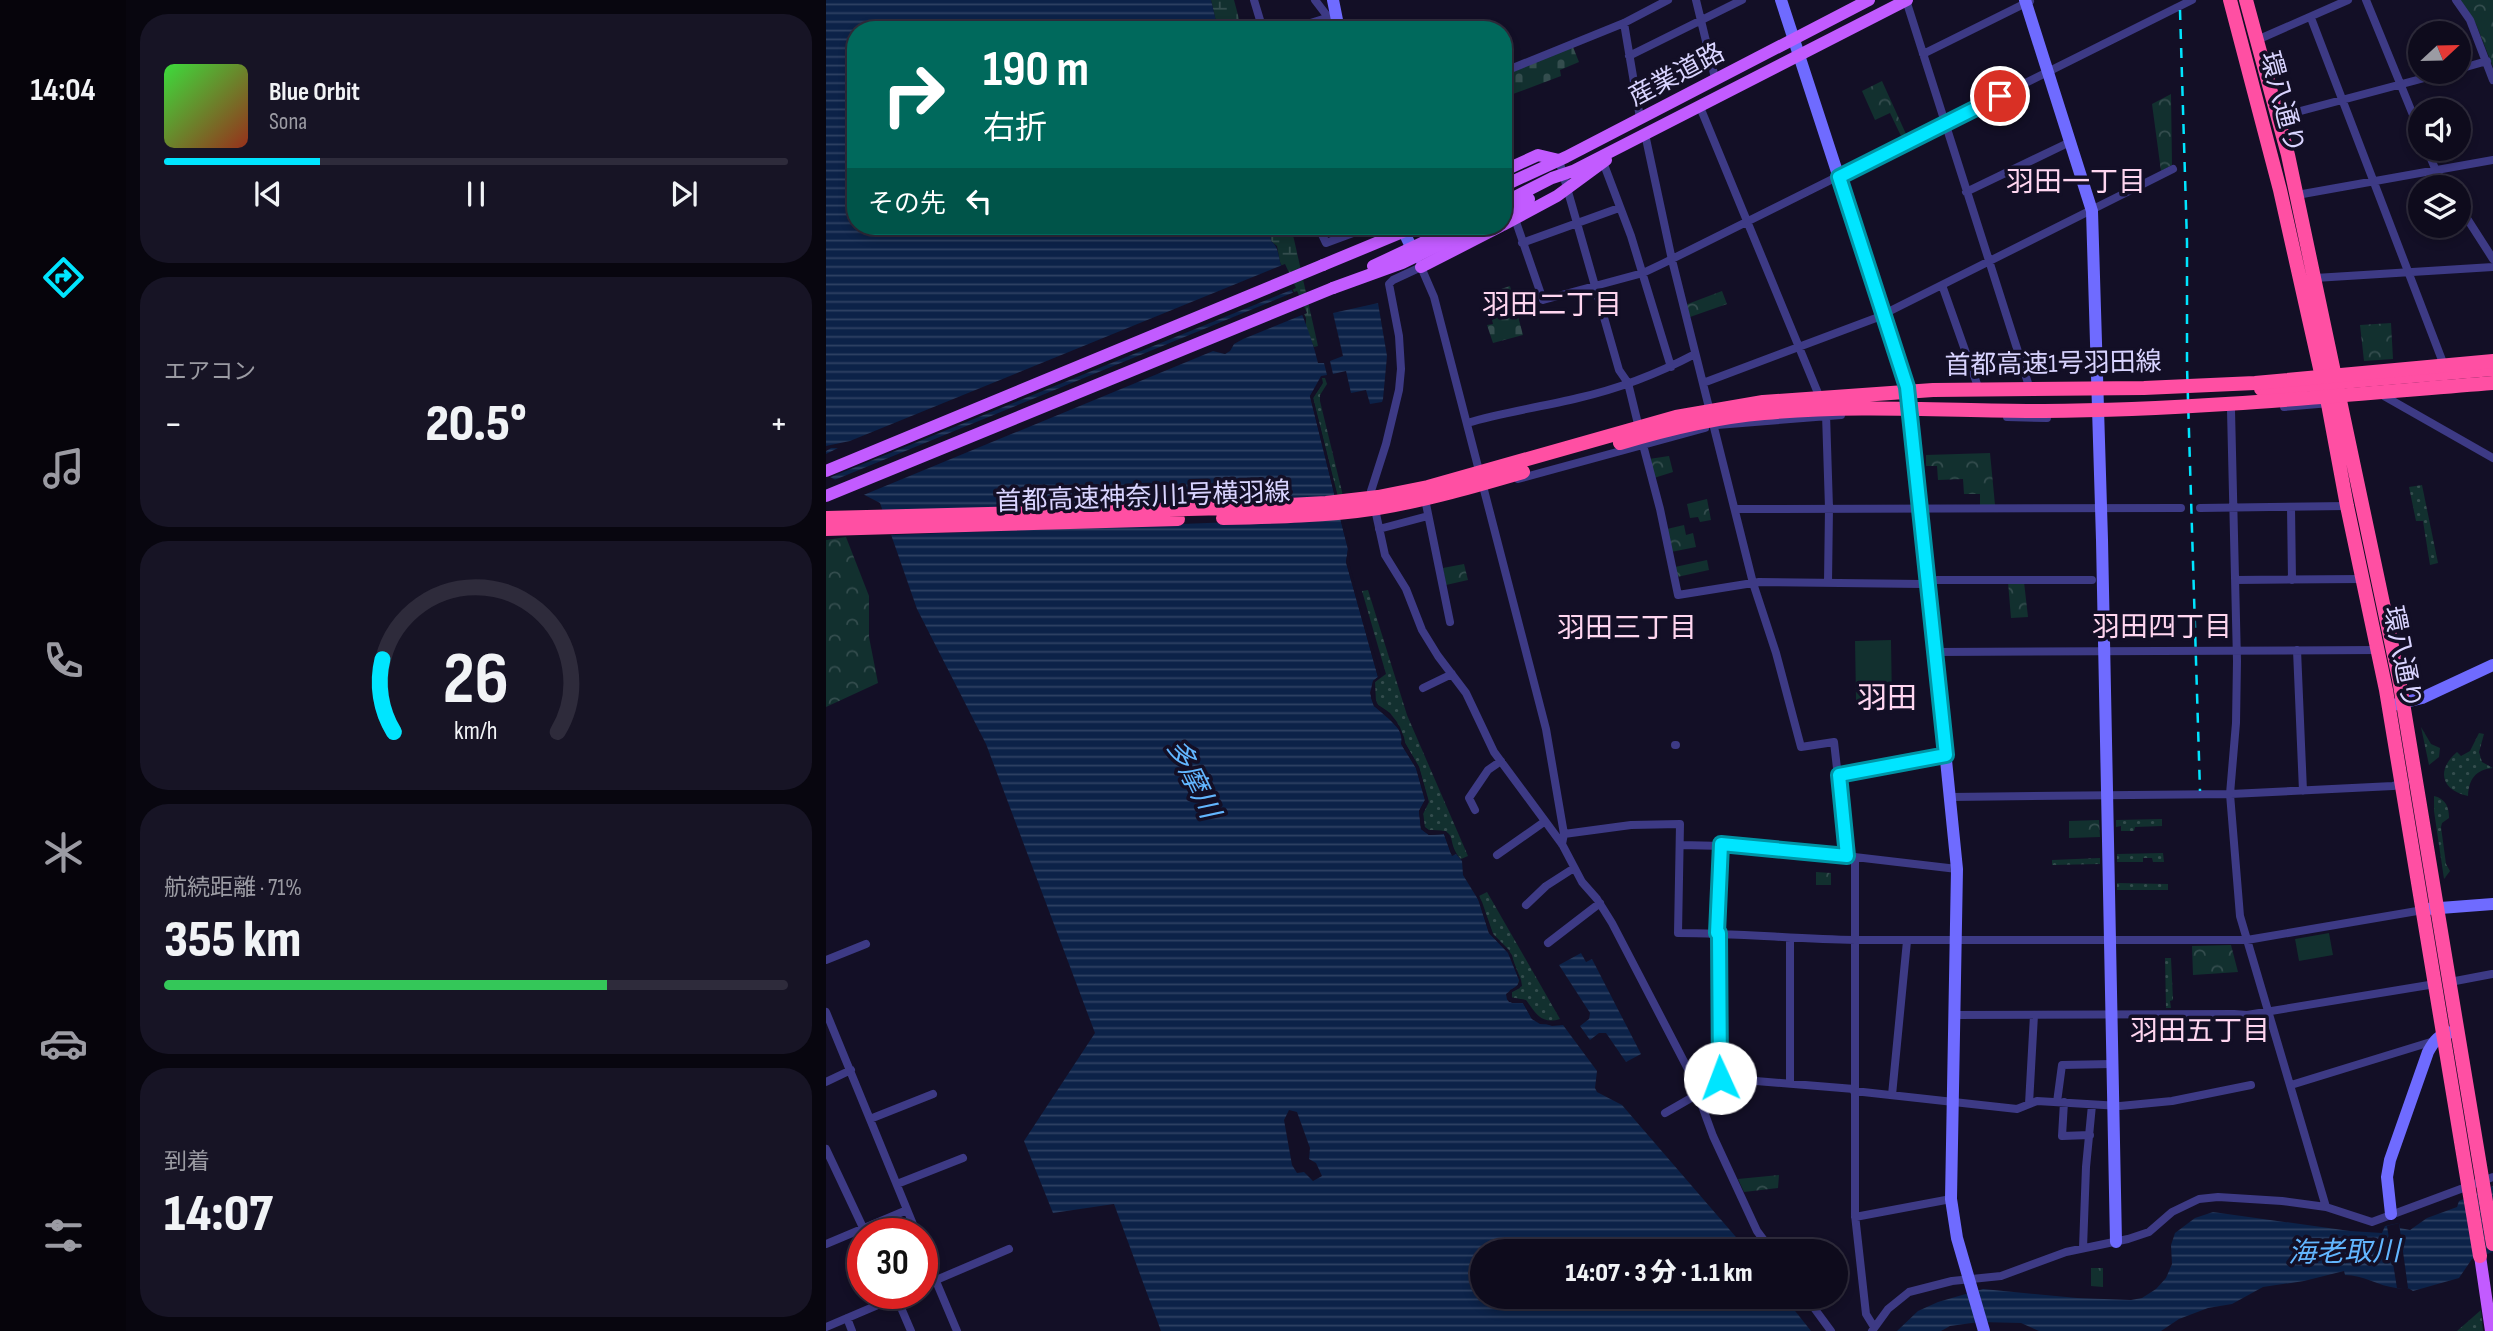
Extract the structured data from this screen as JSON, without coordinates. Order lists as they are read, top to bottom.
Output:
{
  "streets": {
    "highway": ["環八通り", "首都高速1号羽田線", "首都高速神奈川1号横羽線"],
    "main road": ["産業道路"]
  },
  "crossings": [
    ["首都高速1号羽田線", "首都高速神奈川1号横羽線"]
  ],
  "districts": [
    "羽田一丁目",
    "羽田二丁目",
    "羽田四丁目",
    "羽田三丁目",
    "羽田",
    "羽田五丁目"
  ],
  "water": ["多摩川", "海老取川"],
  "north": "right",
  "page": {
    "tabs": "14:04",
    "turn": ["190 m", "右折"],
    "song": ["Blue Orbit", "Sona"],
    "then": "その先",
    "tile": [
      "エアコン",
      ["航続距離 · 71%", "355 km"],
      ["到着", "14:07"]
    ],
    "heat": ["−", "20.5°", "+"],
    "limit": "30",
    "trip": "14:07 · 3 分 · 1.1 km",
    "gauge": ["26", "km/h"]
  }
}
